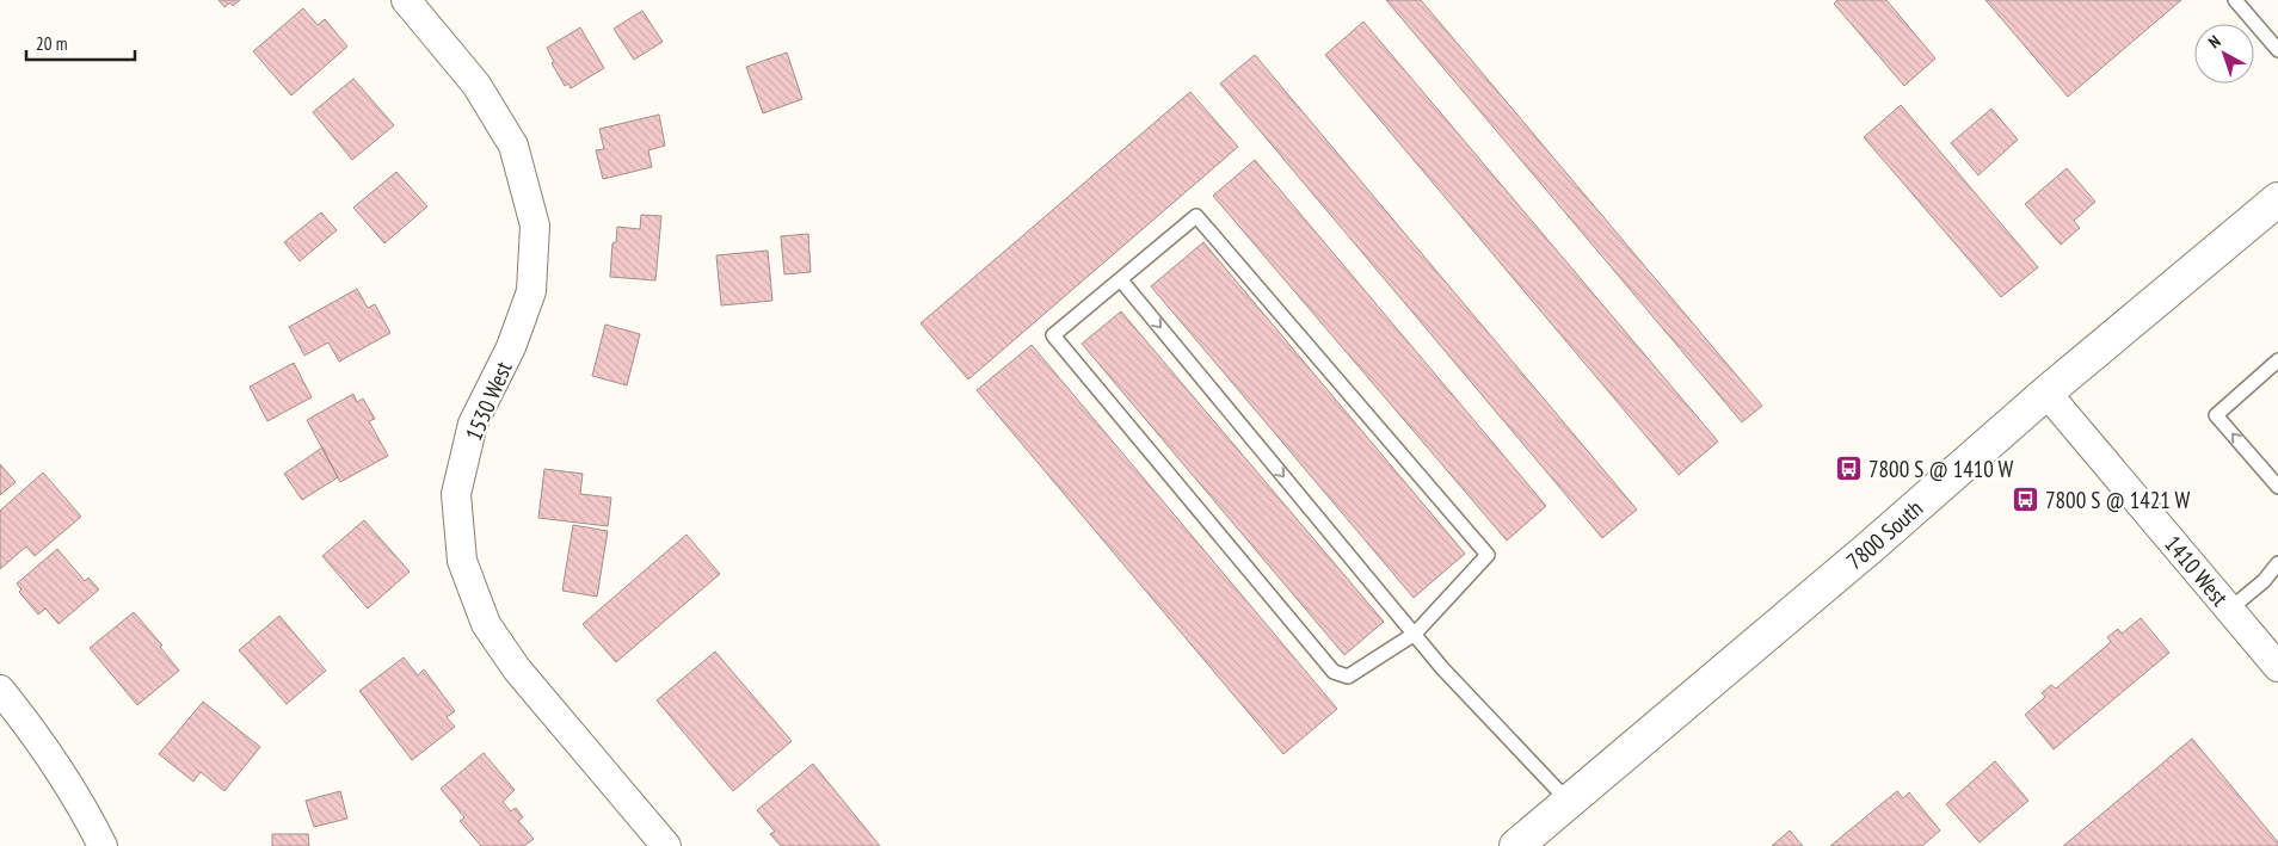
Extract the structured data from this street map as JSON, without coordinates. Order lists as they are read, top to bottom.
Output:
{
  "streets": {
    "main road": ["7800 South"],
    "street": ["1530 West", "1410 West"]
  },
  "crossings": [
    ["7800 South", "1410 West"]
  ],
  "places": {
    "bus stop": ["7800 S @ 1410 W", "7800 S @ 1421 W"]
  },
  "scale_bar": "20 m",
  "north": "top left"
}
